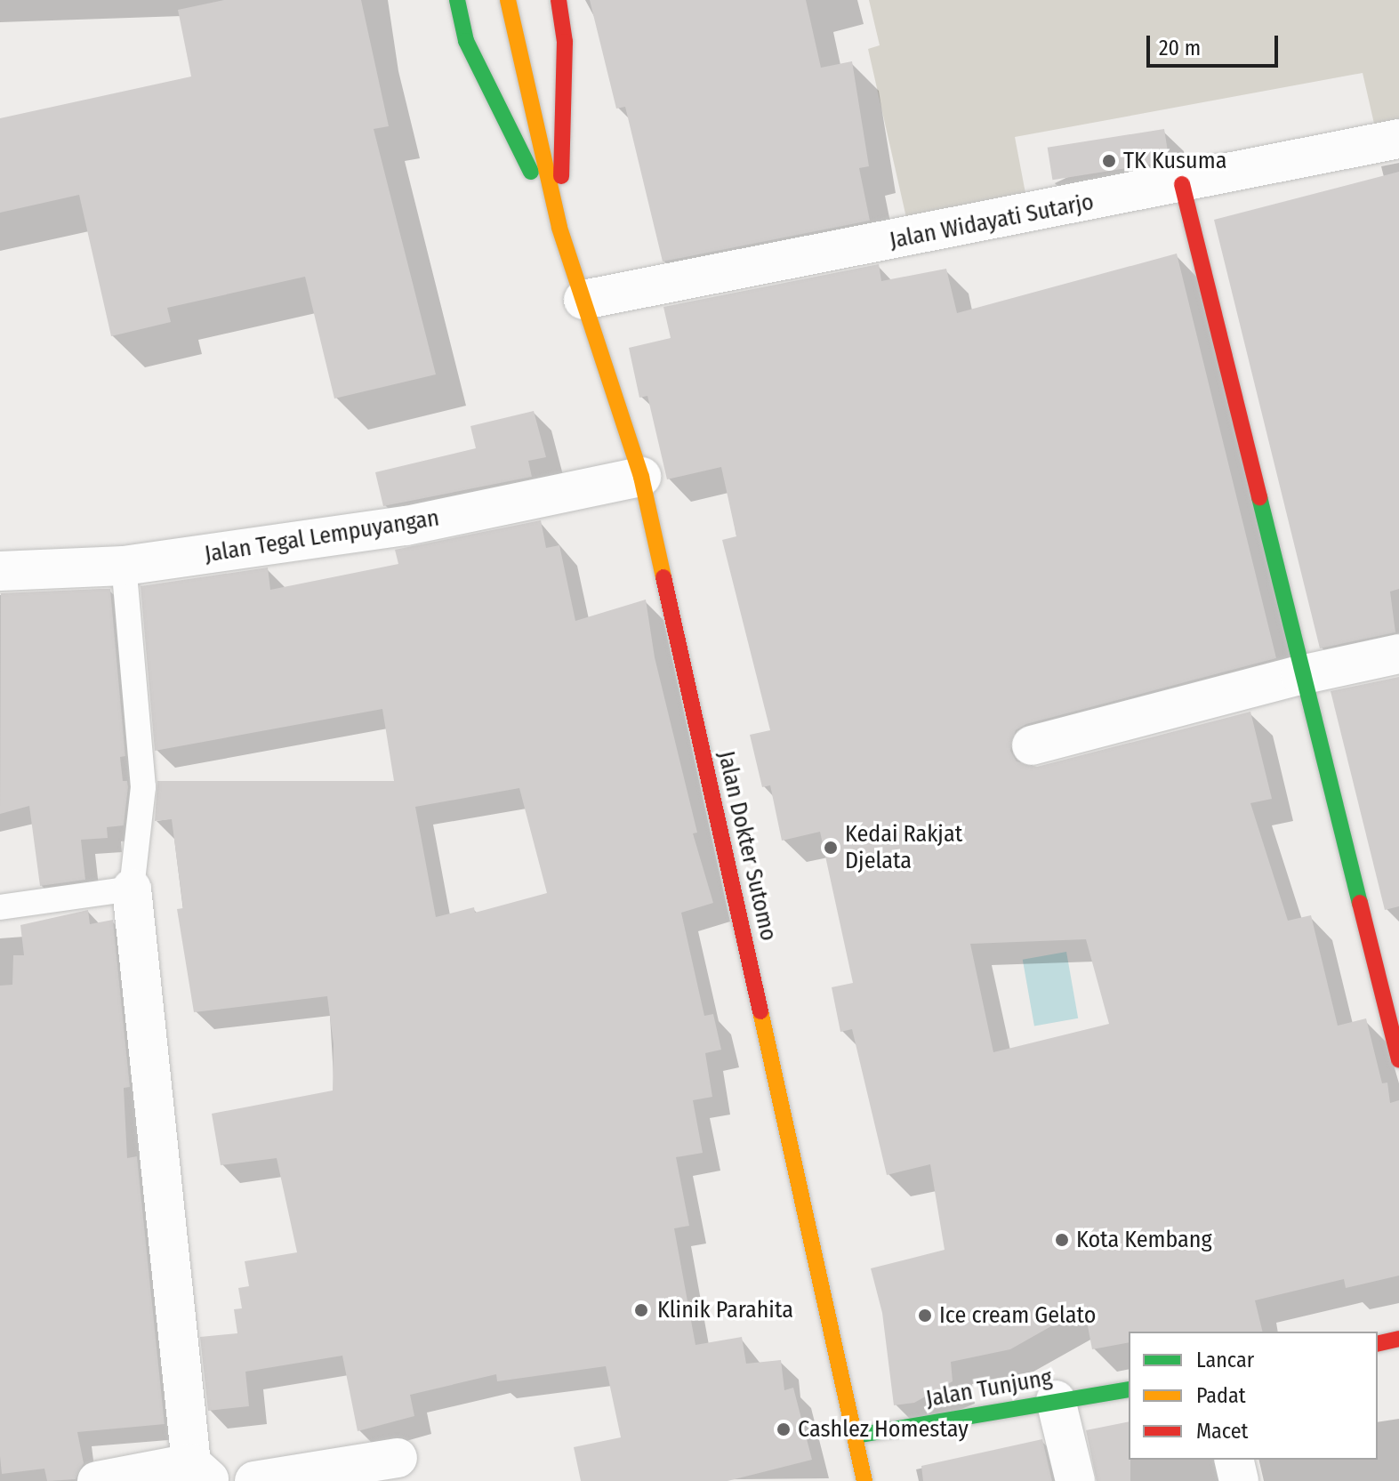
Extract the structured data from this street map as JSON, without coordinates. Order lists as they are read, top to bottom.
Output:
{
  "streets": {
    "main road": ["Jalan Dokter Sutomo", "Jalan Tunjung"],
    "street": ["Jalan Widayati Sutarjo", "Jalan Tegal Lempuyangan"]
  },
  "crossings": [
    ["Jalan Widayati Sutarjo", "Jalan Dokter Sutomo"],
    ["Jalan Tegal Lempuyangan", "Jalan Dokter Sutomo"],
    ["Jalan Dokter Sutomo", "Jalan Tunjung"]
  ],
  "places": [
    "TK Kusuma",
    "Kedai Rakjat Djelata",
    "Kota Kembang",
    "Klinik Parahita",
    "Ice cream Gelato",
    "Cashlez Homestay"
  ],
  "legend": ["Lancar", "Padat", "Macet"],
  "scale_bar": "20 m"
}
